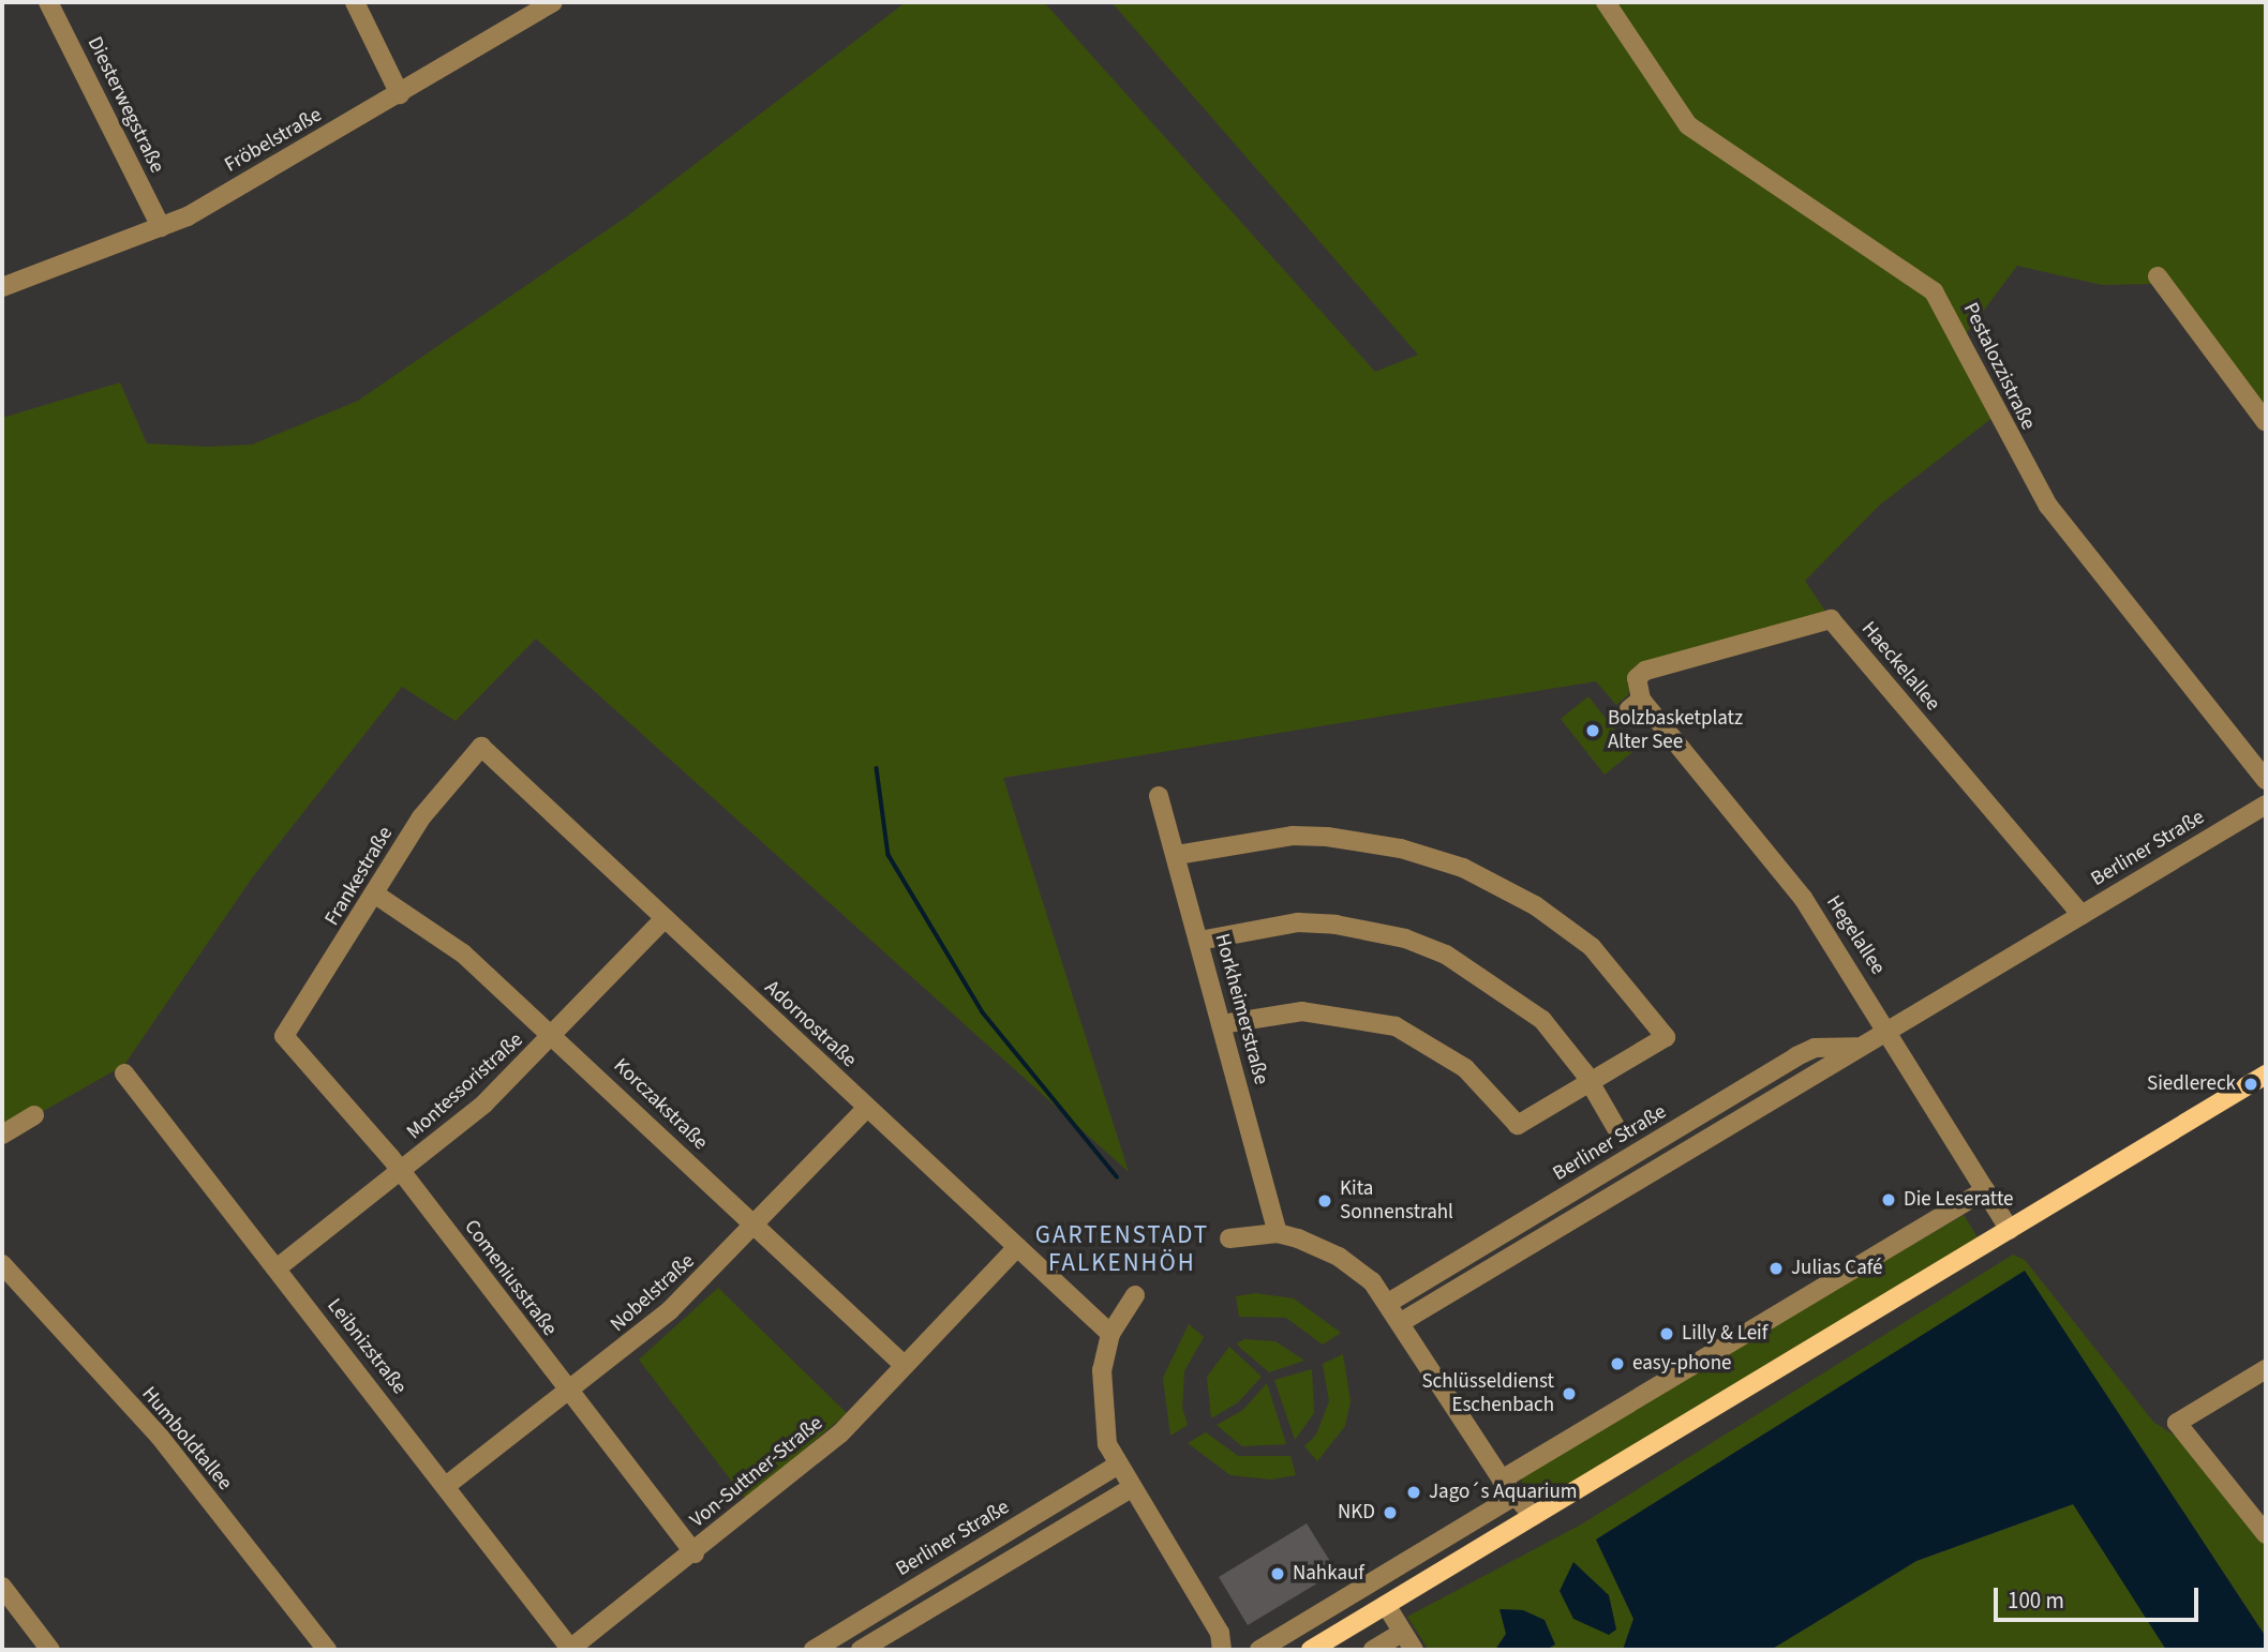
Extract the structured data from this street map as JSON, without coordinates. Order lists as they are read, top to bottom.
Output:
{
  "streets": {
    "street": [
      "Diesterwegstraße",
      "Fröbelstraße",
      "Pestalozzistraße",
      "Haeckelallee",
      "Berliner Straße",
      "Frankestraße",
      "Hegelallee",
      "Horkheimerstraße",
      "Adornostraße",
      "Montessoristraße",
      "Korczakstraße",
      "Comeniusstraße",
      "Nobelstraße",
      "Leibnizstraße",
      "Humboldtallee",
      "Von-Suttner-Straße"
    ]
  },
  "crossings": [
    ["Diesterwegstraße", "Fröbelstraße"],
    ["Haeckelallee", "Berliner Straße"],
    ["Haeckelallee", "Hegelallee"],
    ["Berliner Straße", "Hegelallee"],
    ["Frankestraße", "Adornostraße"],
    ["Frankestraße", "Korczakstraße"],
    ["Frankestraße", "Comeniusstraße"],
    ["Adornostraße", "Montessoristraße"],
    ["Adornostraße", "Nobelstraße"],
    ["Adornostraße", "Von-Suttner-Straße"],
    ["Montessoristraße", "Korczakstraße"],
    ["Montessoristraße", "Comeniusstraße"],
    ["Montessoristraße", "Leibnizstraße"],
    ["Korczakstraße", "Nobelstraße"],
    ["Korczakstraße", "Von-Suttner-Straße"],
    ["Comeniusstraße", "Nobelstraße"],
    ["Comeniusstraße", "Von-Suttner-Straße"],
    ["Nobelstraße", "Leibnizstraße"],
    ["Leibnizstraße", "Von-Suttner-Straße"]
  ],
  "districts": ["GARTENSTADT FALKENHÖH"],
  "places": [
    "Bolzbasketplatz Alter See",
    "Siedlereck",
    "Die Leseratte",
    "Kita Sonnenstrahl",
    "Julias Café",
    "Lilly & Leif",
    "easy-phone",
    "Schlüsseldienst Eschenbach",
    "Jago´s Aquarium",
    "NKD",
    "Nahkauf"
  ],
  "scale_bar": "100 m"
}
